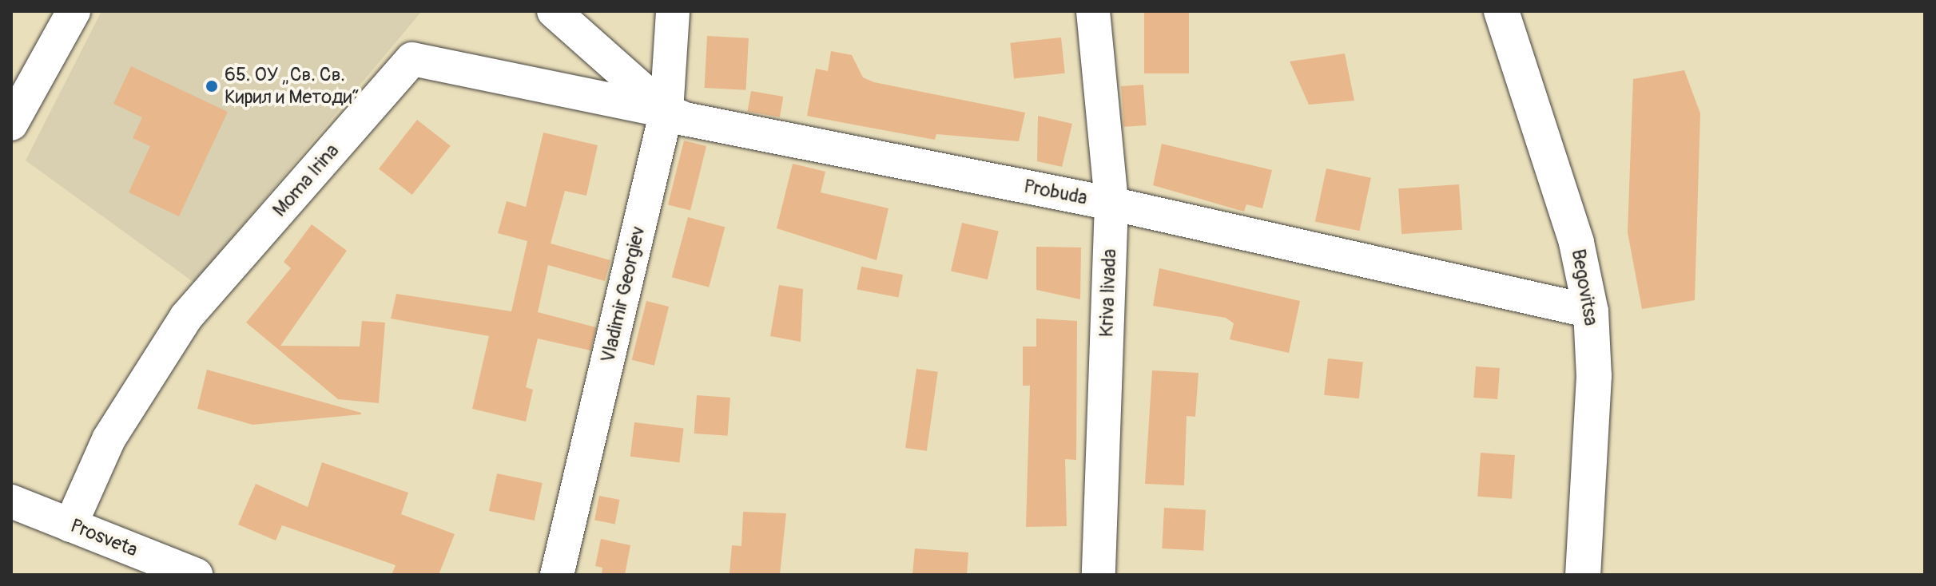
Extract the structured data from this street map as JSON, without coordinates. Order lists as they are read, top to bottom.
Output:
{
  "streets": {
    "street": [
      "Moma Irina",
      "Probuda",
      "Begovitsa",
      "Kriva livada",
      "Vladimir Georgiev",
      "Prosveta"
    ]
  },
  "crossings": [
    ["Moma Irina", "Probuda"],
    ["Moma Irina", "Vladimir Georgiev"],
    ["Moma Irina", "Prosveta"],
    ["Probuda", "Begovitsa"],
    ["Probuda", "Kriva livada"],
    ["Probuda", "Vladimir Georgiev"]
  ],
  "places": ["65. ОУ „Св. Св. Кирил и Методи“"]
}
